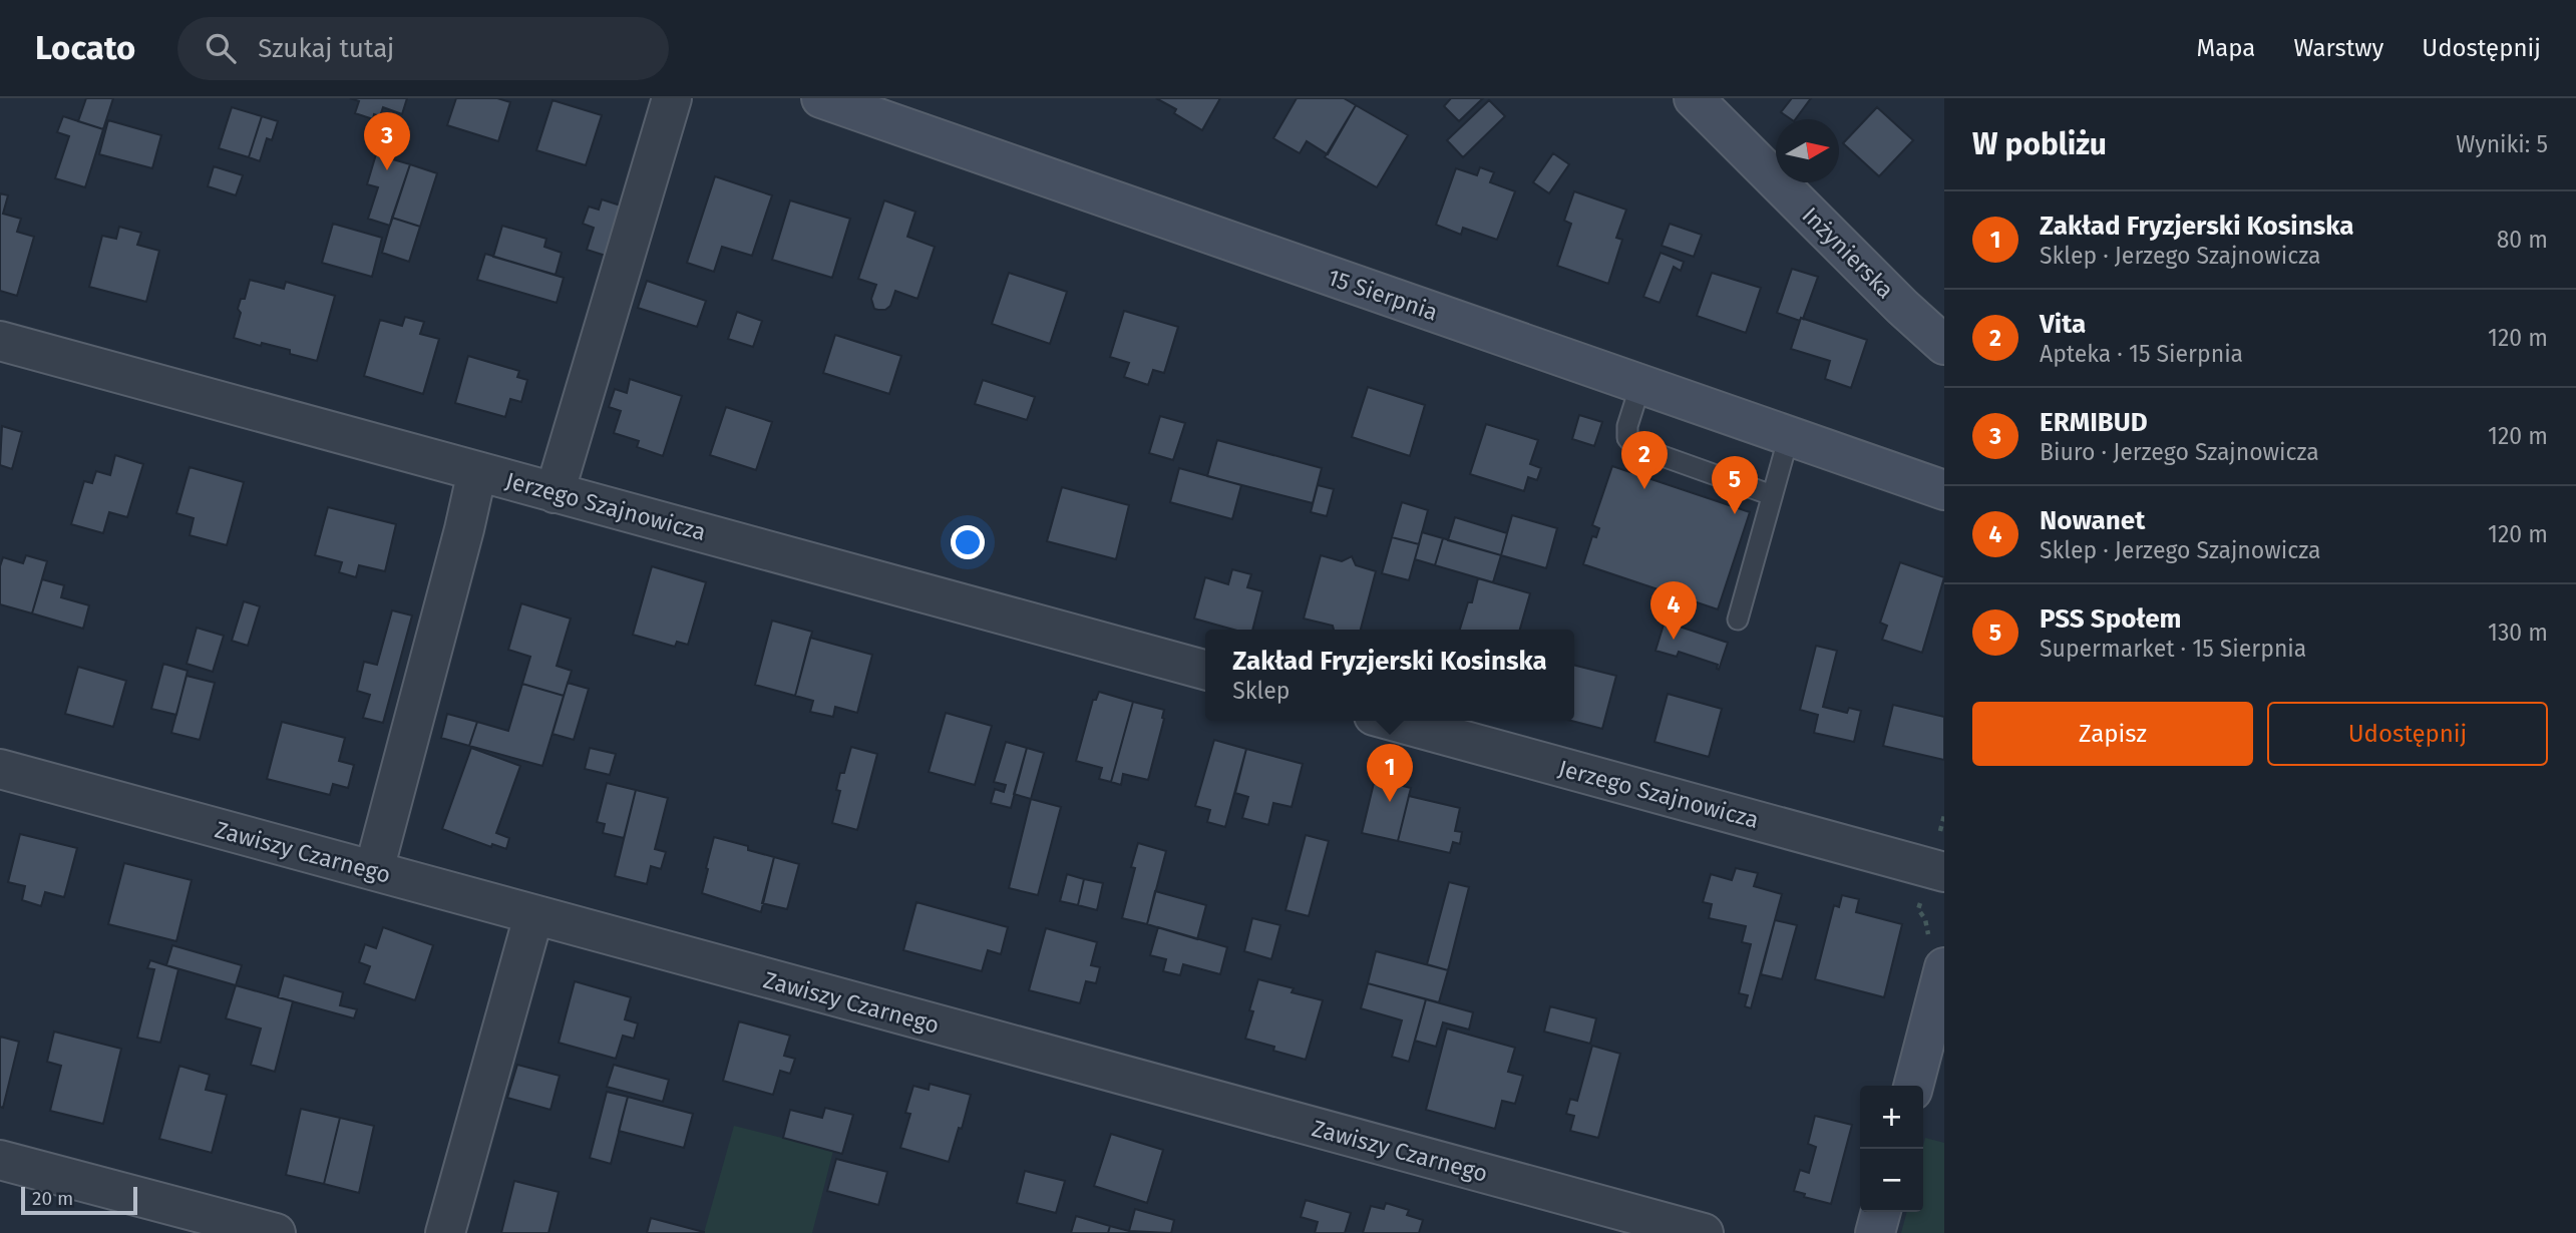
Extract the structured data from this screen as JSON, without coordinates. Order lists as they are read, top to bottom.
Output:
{
  "streets": {
    "main road": ["Inżynierska", "15 Sierpnia"],
    "street": ["Jerzego Szajnowicza", "Zawiszy Czarnego"]
  },
  "scale_bar": "20 m",
  "north": "right",
  "page": {
    "header": "Locato",
    "search": "Szukaj tutaj",
    "nav": ["Mapa", "Warstwy", "Udostępnij"],
    "heading": ["W pobliżu", "Wyniki: 5"],
    "pins": [
      "3",
      "2",
      "5",
      "4",
      "1"
    ],
    "list": [
      {
        "mark": "1",
        "name": "Zakład Fryzjerski Kosinska",
        "note": "Sklep · Jerzego Szajnowicza",
        "value": "80 m"
      },
      {
        "mark": "2",
        "name": "Vita",
        "note": "Apteka · 15 Sierpnia",
        "value": "120 m"
      },
      {
        "mark": "3",
        "name": "ERMIBUD",
        "note": "Biuro · Jerzego Szajnowicza",
        "value": "120 m"
      },
      {
        "mark": "4",
        "name": "Nowanet",
        "note": "Sklep · Jerzego Szajnowicza",
        "value": "120 m"
      },
      {
        "mark": "5",
        "name": "PSS Społem",
        "note": "Supermarket · 15 Sierpnia",
        "value": "130 m"
      }
    ],
    "popup": ["Zakład Fryzjerski Kosinska", "Sklep"],
    "buttons": ["Zapisz", "Udostępnij"],
    "map_buttons": ["+", "−"],
    "scale": "20 m"
  }
}
